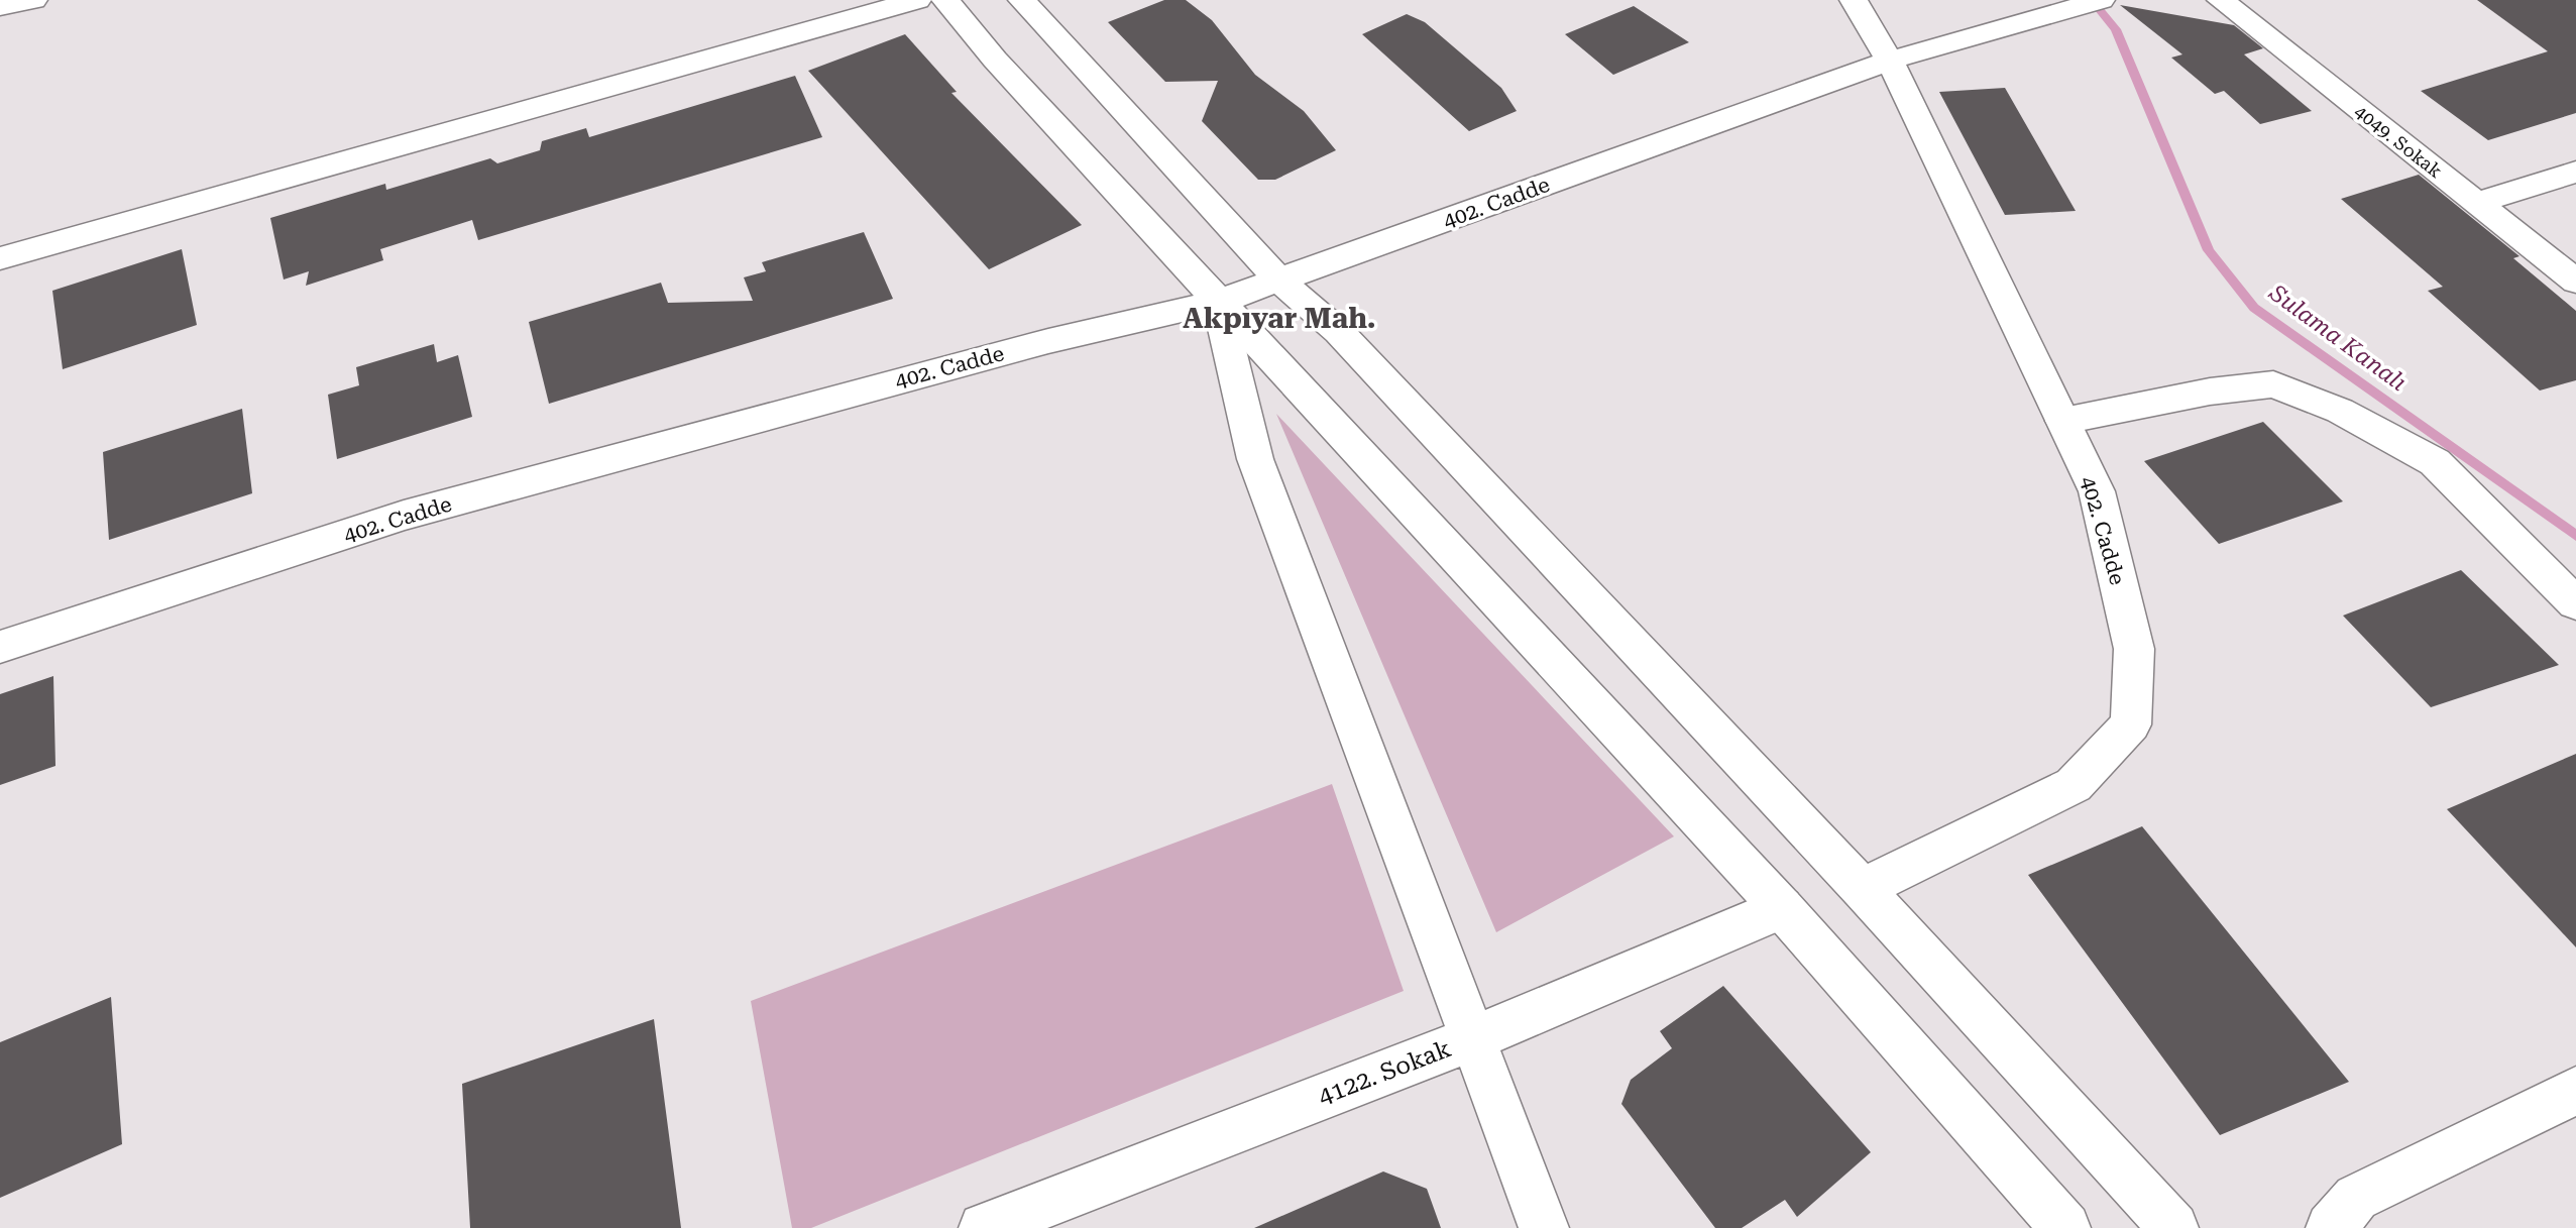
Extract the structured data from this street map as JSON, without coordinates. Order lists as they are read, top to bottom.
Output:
{
  "streets": {
    "street": ["4049. Sokak", "402. Cadde", "4122. Sokak"]
  },
  "districts": ["Akpıyar Mah."],
  "water": ["Sulama Kanalı"]
}
